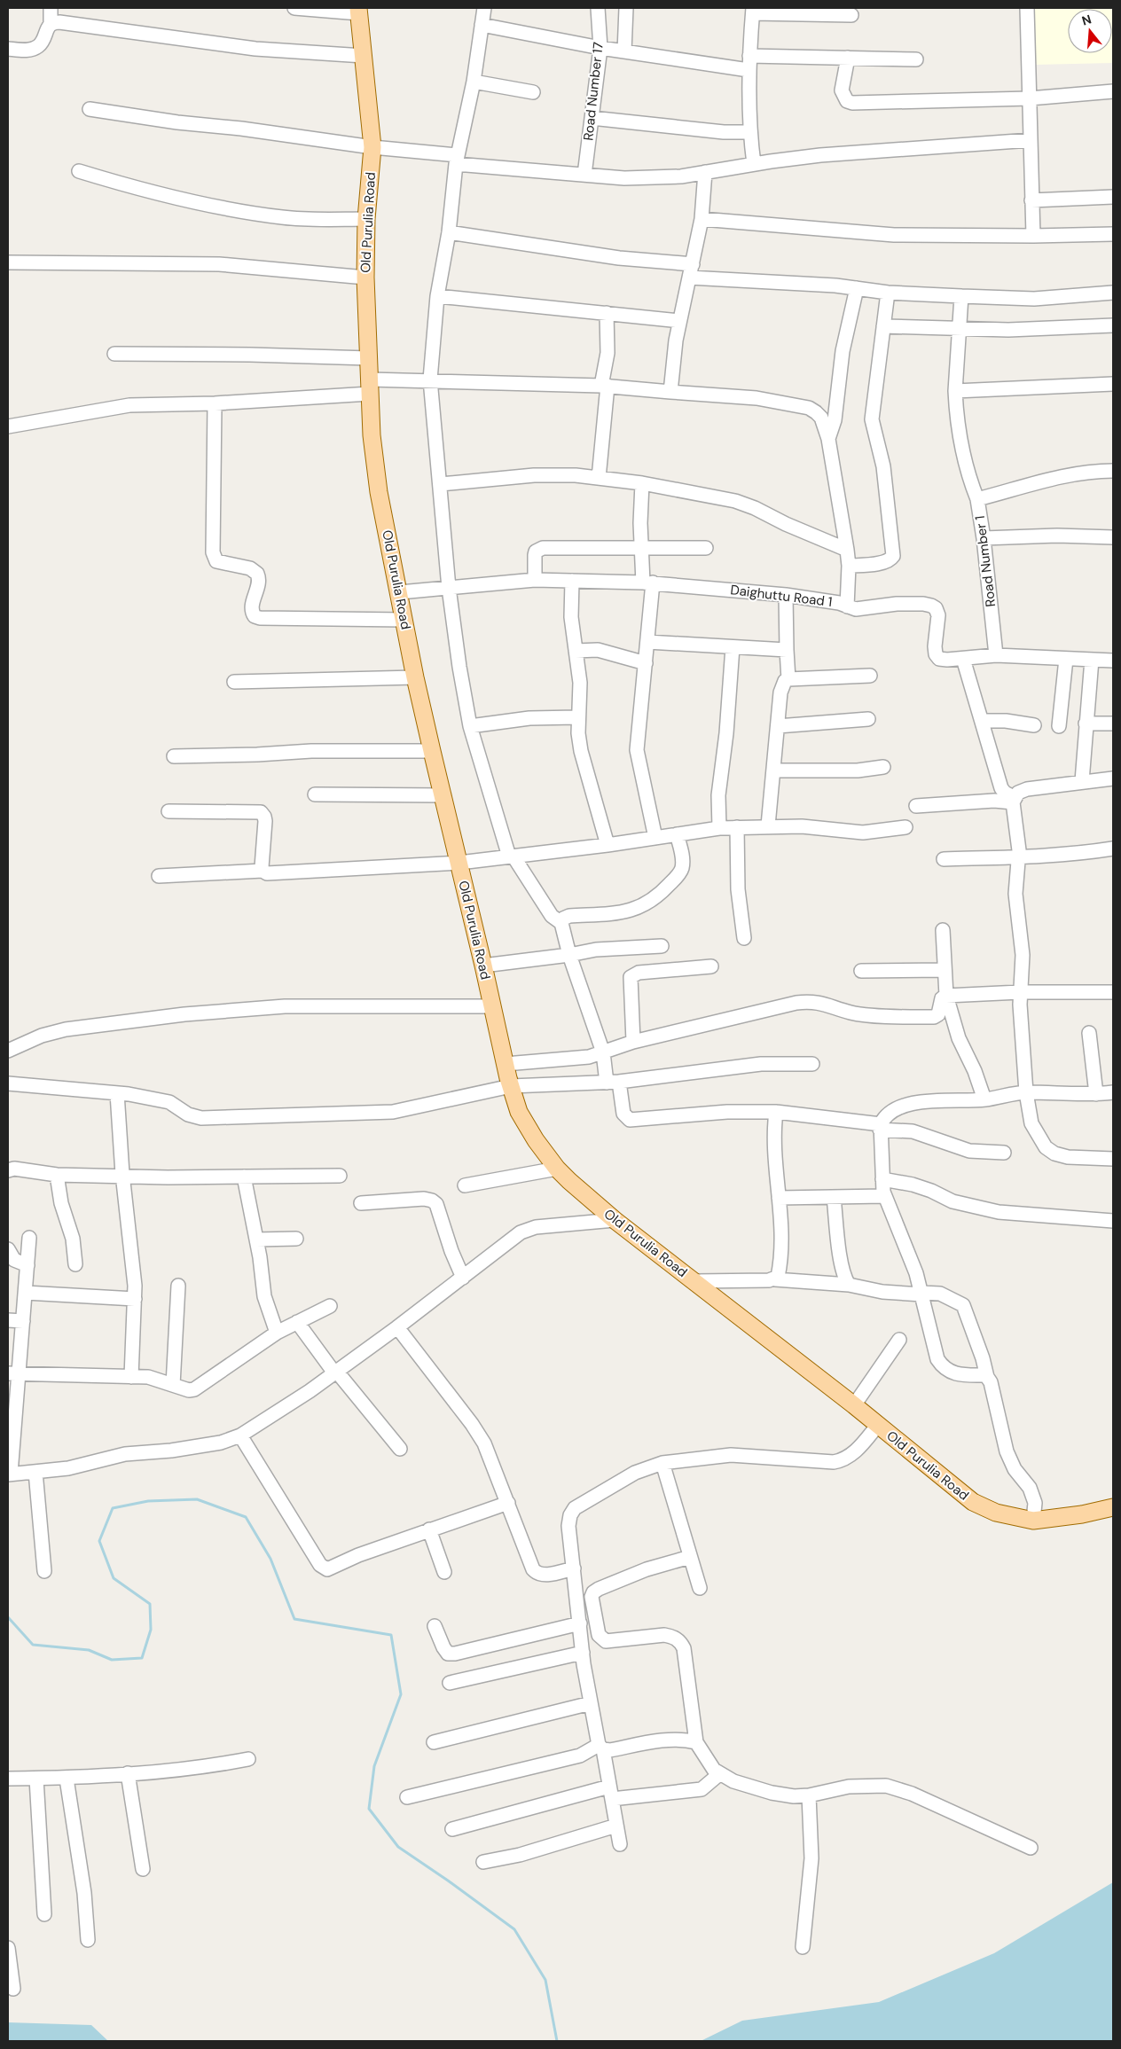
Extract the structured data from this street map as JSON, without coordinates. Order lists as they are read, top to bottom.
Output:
{
  "streets": {
    "main road": ["Old Purulia Road"],
    "street": ["Road Number 17", "Road Number 1", "Daighuttu Road 1"]
  },
  "crossings": [
    ["Old Purulia Road", "Daighuttu Road 1"],
    ["Road Number 1", "Daighuttu Road 1"]
  ],
  "north": "top"
}
